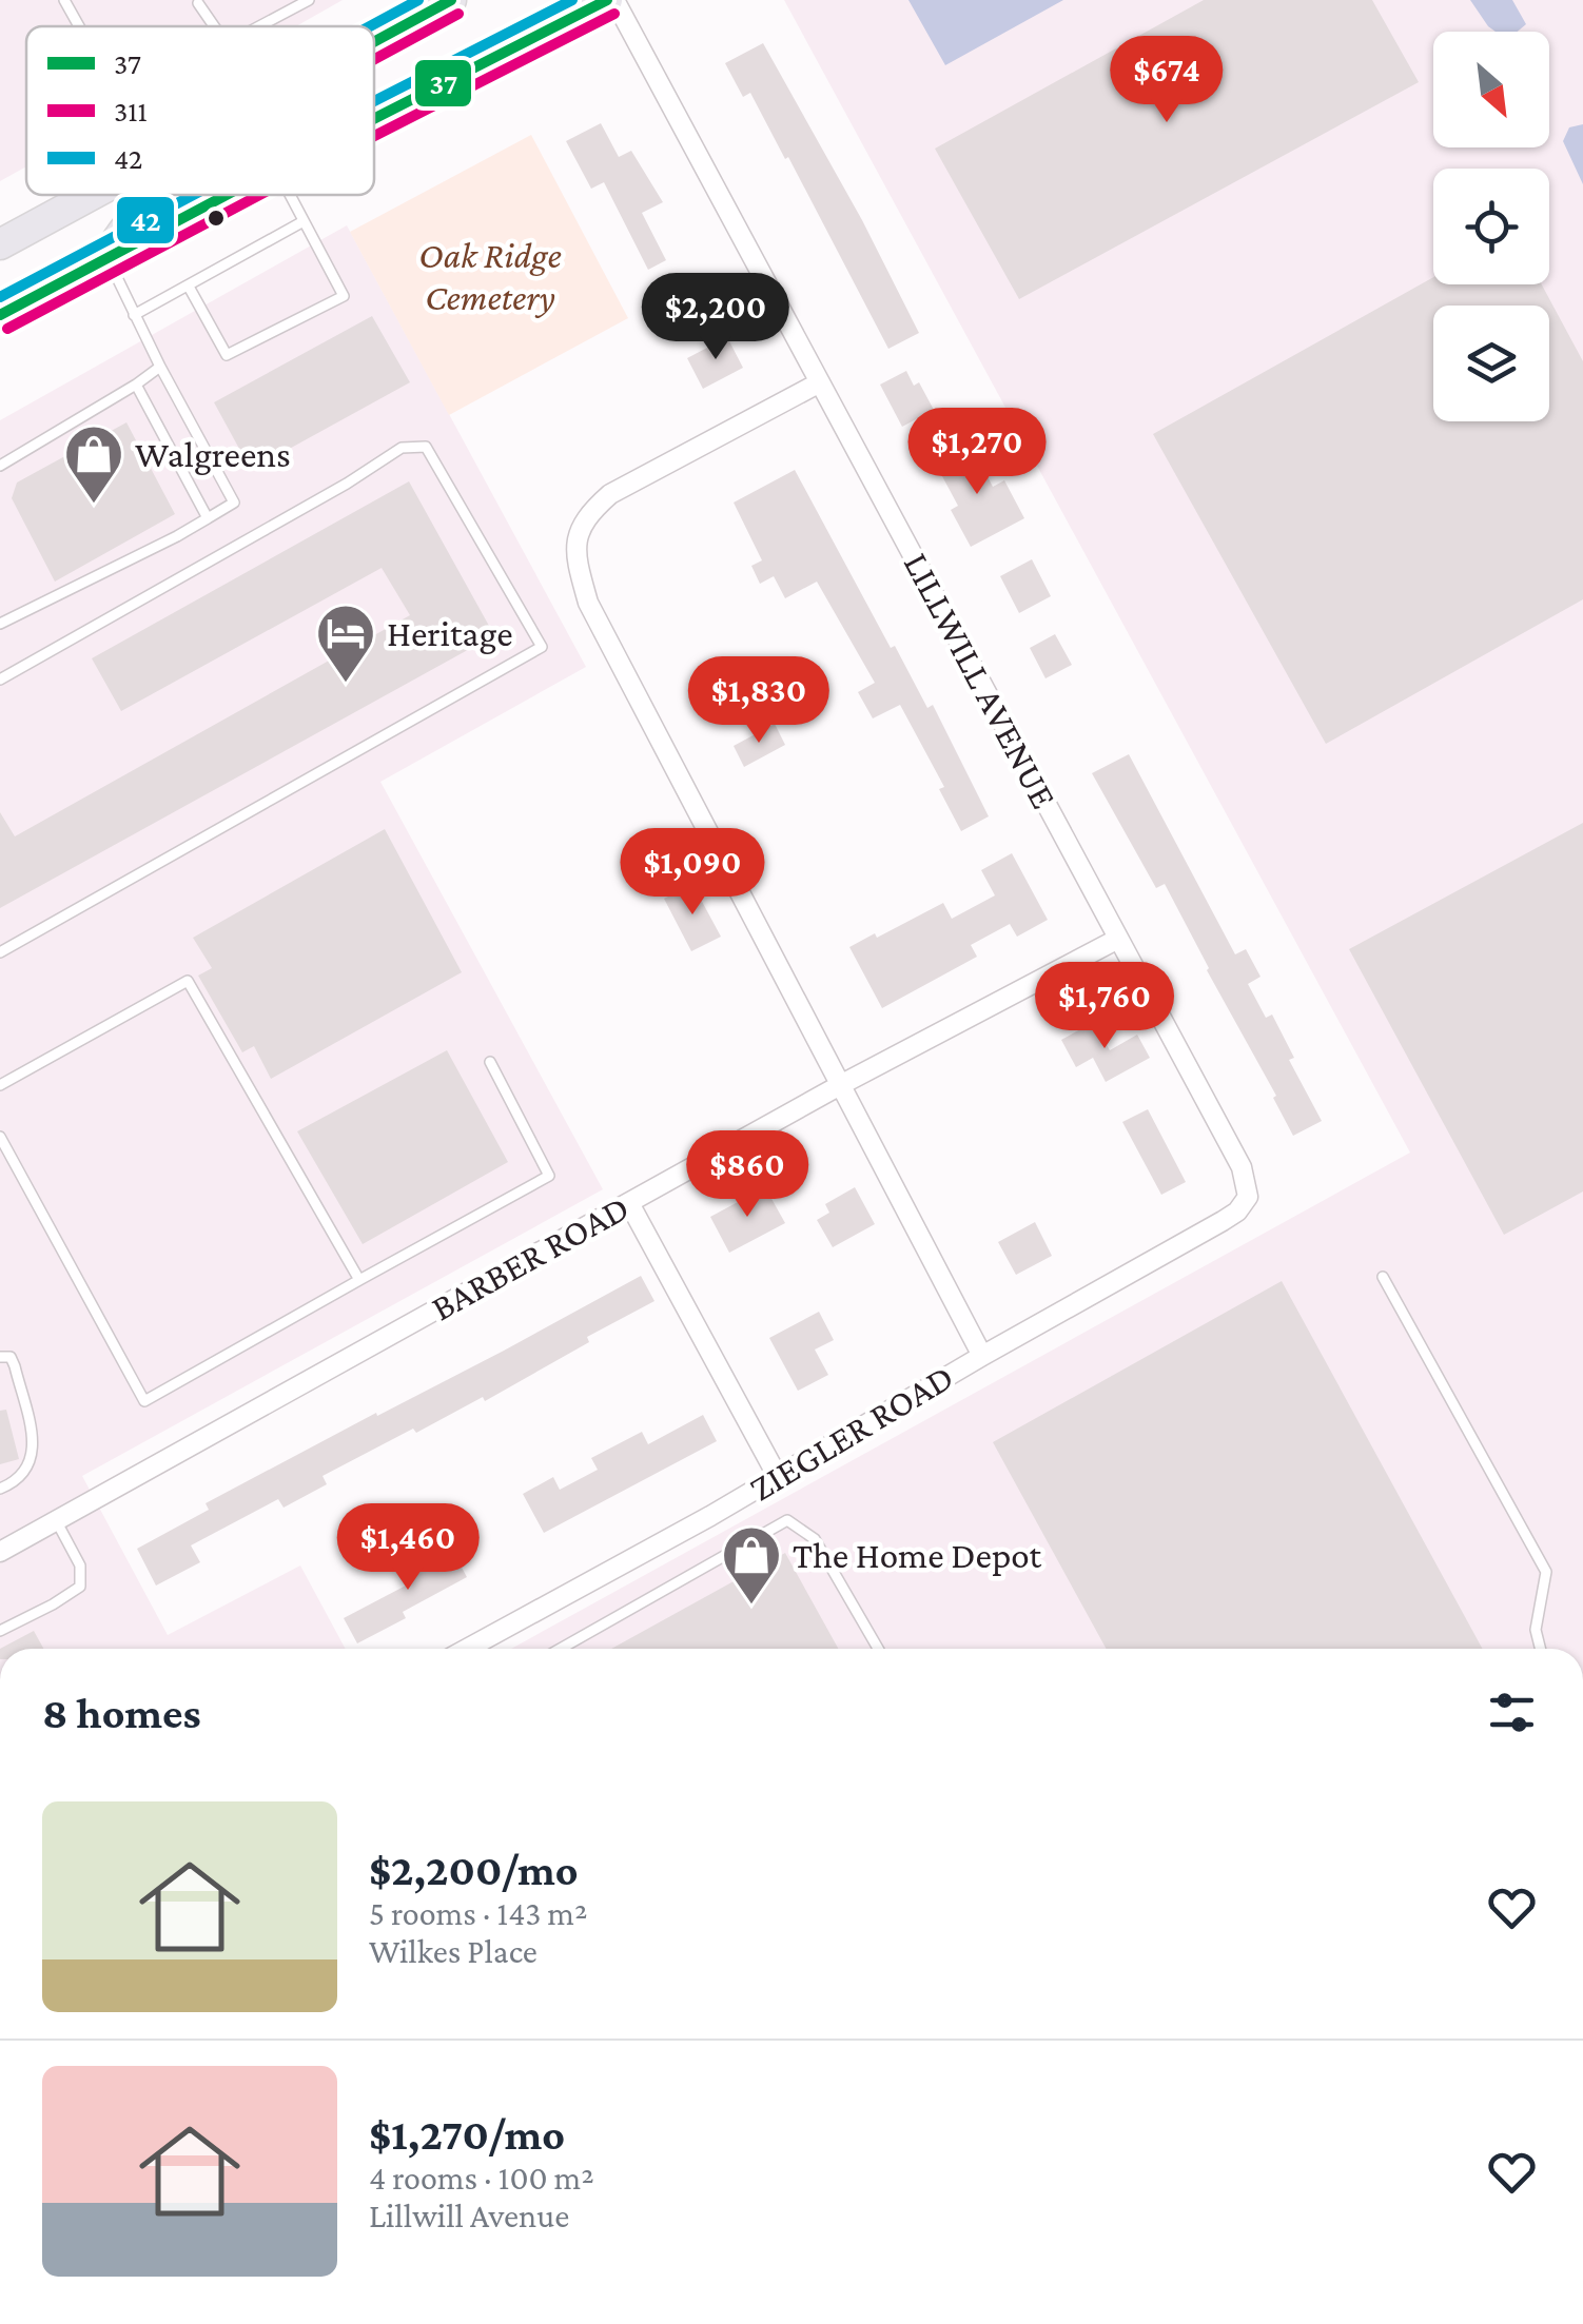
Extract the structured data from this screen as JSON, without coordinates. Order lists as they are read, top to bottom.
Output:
{
  "streets": {
    "street": ["LILLWILL AVENUE", "BARBER ROAD", "ZIEGLER ROAD"]
  },
  "crossings": [
    ["LILLWILL AVENUE", "BARBER ROAD"],
    ["LILLWILL AVENUE", "ZIEGLER ROAD"]
  ],
  "parks": ["Oak Ridge Cemetery"],
  "places": {
    "shop": ["Walgreens", "The Home Depot"],
    "hotel": ["Heritage"]
  },
  "lines": ["transit line 37", "transit line 42", "transit line 311"],
  "legend": ["37", "311", "42"],
  "north": "bottom right",
  "page": {
    "price": [
      "$674",
      "$2,200",
      "$1,270",
      "$1,830",
      "$1,090",
      "$1,760",
      "$860",
      "$1,460"
    ],
    "heading": "8 homes",
    "list": [
      {
        "name": "$2,200/mo",
        "note": "5 rooms · 143 m² · Wilkes Place"
      },
      {
        "name": "$1,270/mo",
        "note": "4 rooms · 100 m² · Lillwill Avenue"
      }
    ]
  }
}
